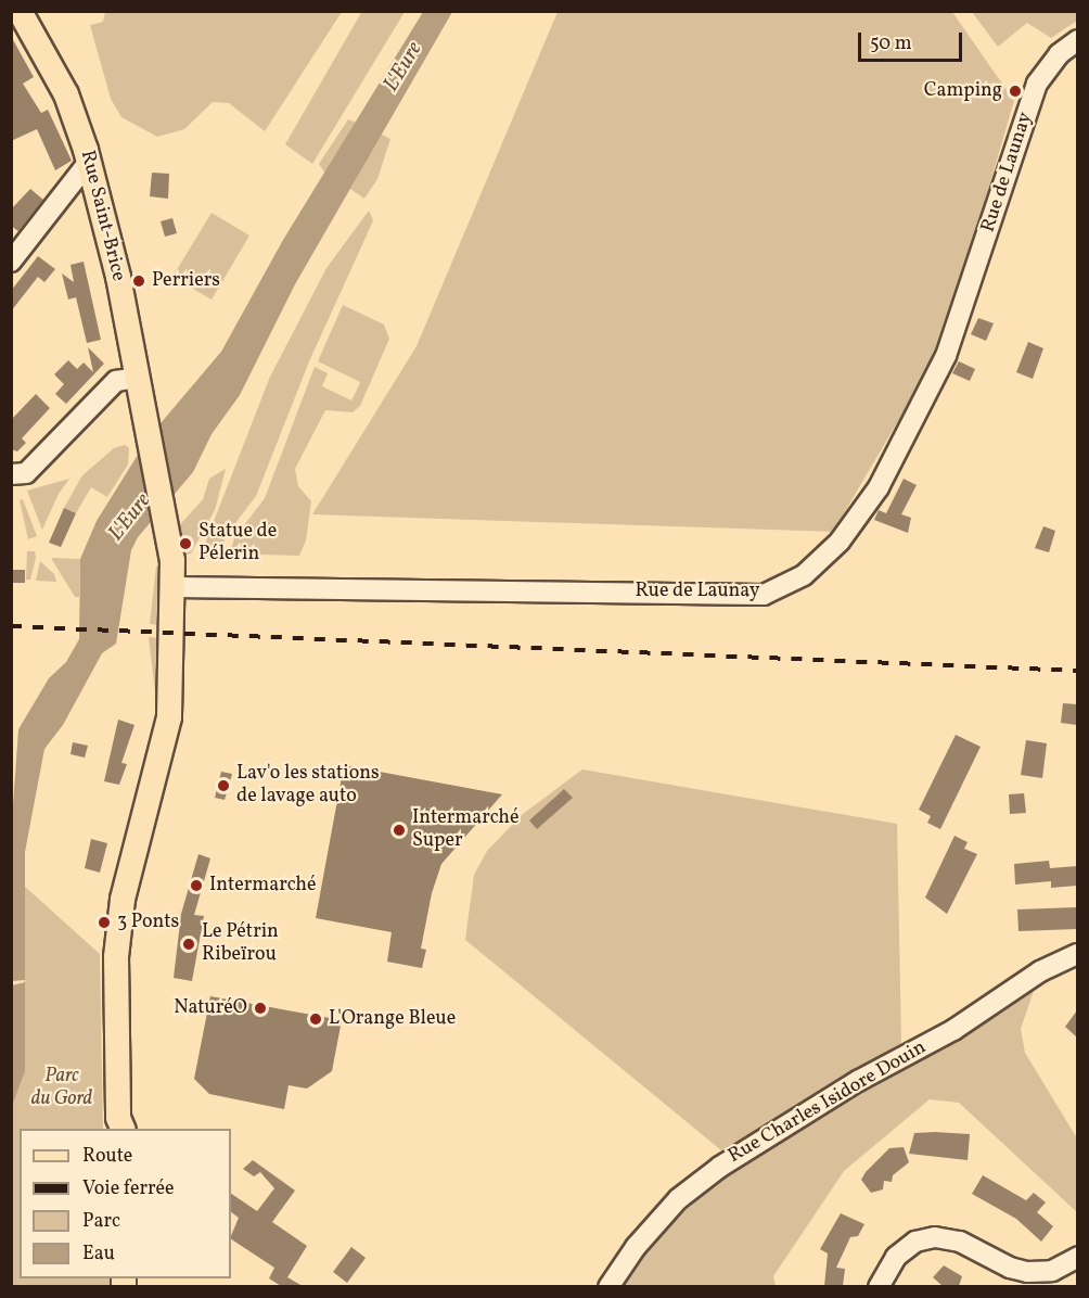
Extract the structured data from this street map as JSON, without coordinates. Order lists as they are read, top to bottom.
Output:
{
  "streets": {
    "main road": ["Rue Saint-Brice"],
    "street": ["Rue de Launay", "Rue Charles Isidore Douin"]
  },
  "crossings": [
    ["Rue de Launay", "Rue Saint-Brice"]
  ],
  "water": ["L'Eure"],
  "parks": ["Parc du Gord"],
  "places": [
    "Camping",
    "Perriers",
    "Statue de Pélerin",
    "Lav'o les stations de lavage auto",
    "Intermarché Super",
    "Intermarché",
    "3 Ponts",
    "Le Pétrin Ribeïrou",
    "NaturéO",
    "L'Orange Bleue"
  ],
  "legend": [
    "Route",
    "Voie ferrée",
    "Parc",
    "Eau"
  ],
  "scale_bar": "50 m"
}
